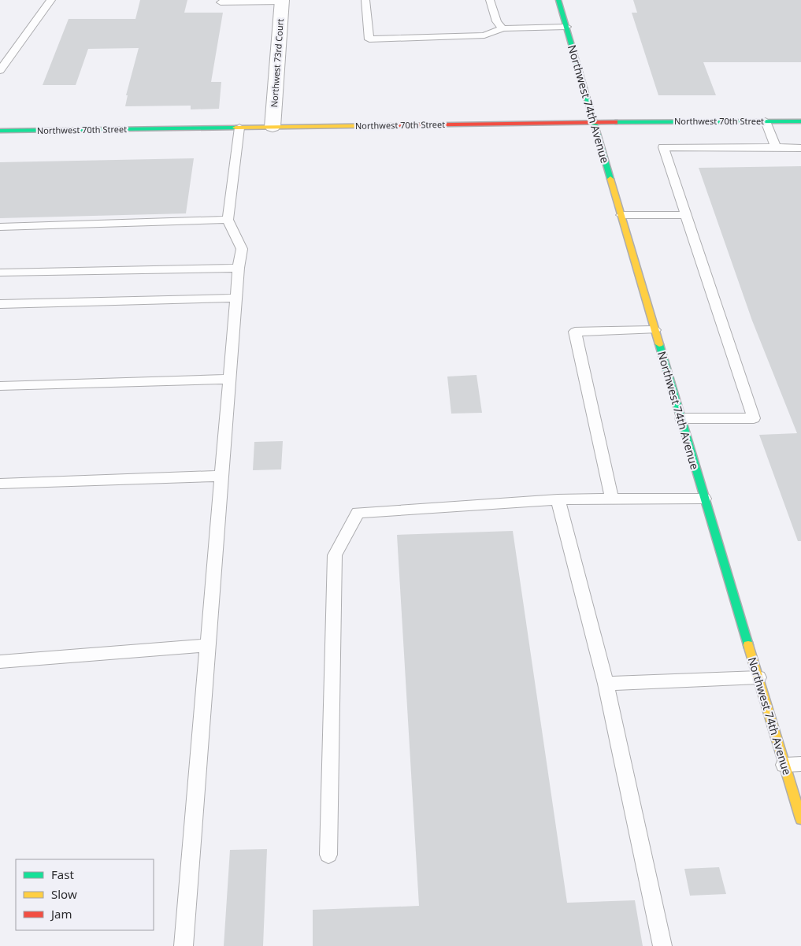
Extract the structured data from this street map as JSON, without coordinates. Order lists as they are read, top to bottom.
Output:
{
  "streets": {
    "street": ["Northwest 73rd Court", "Northwest 74th Avenue", "Northwest 70th Street"]
  },
  "crossings": [
    ["Northwest 73rd Court", "Northwest 70th Street"],
    ["Northwest 74th Avenue", "Northwest 70th Street"]
  ],
  "legend": ["Fast", "Slow", "Jam"]
}
